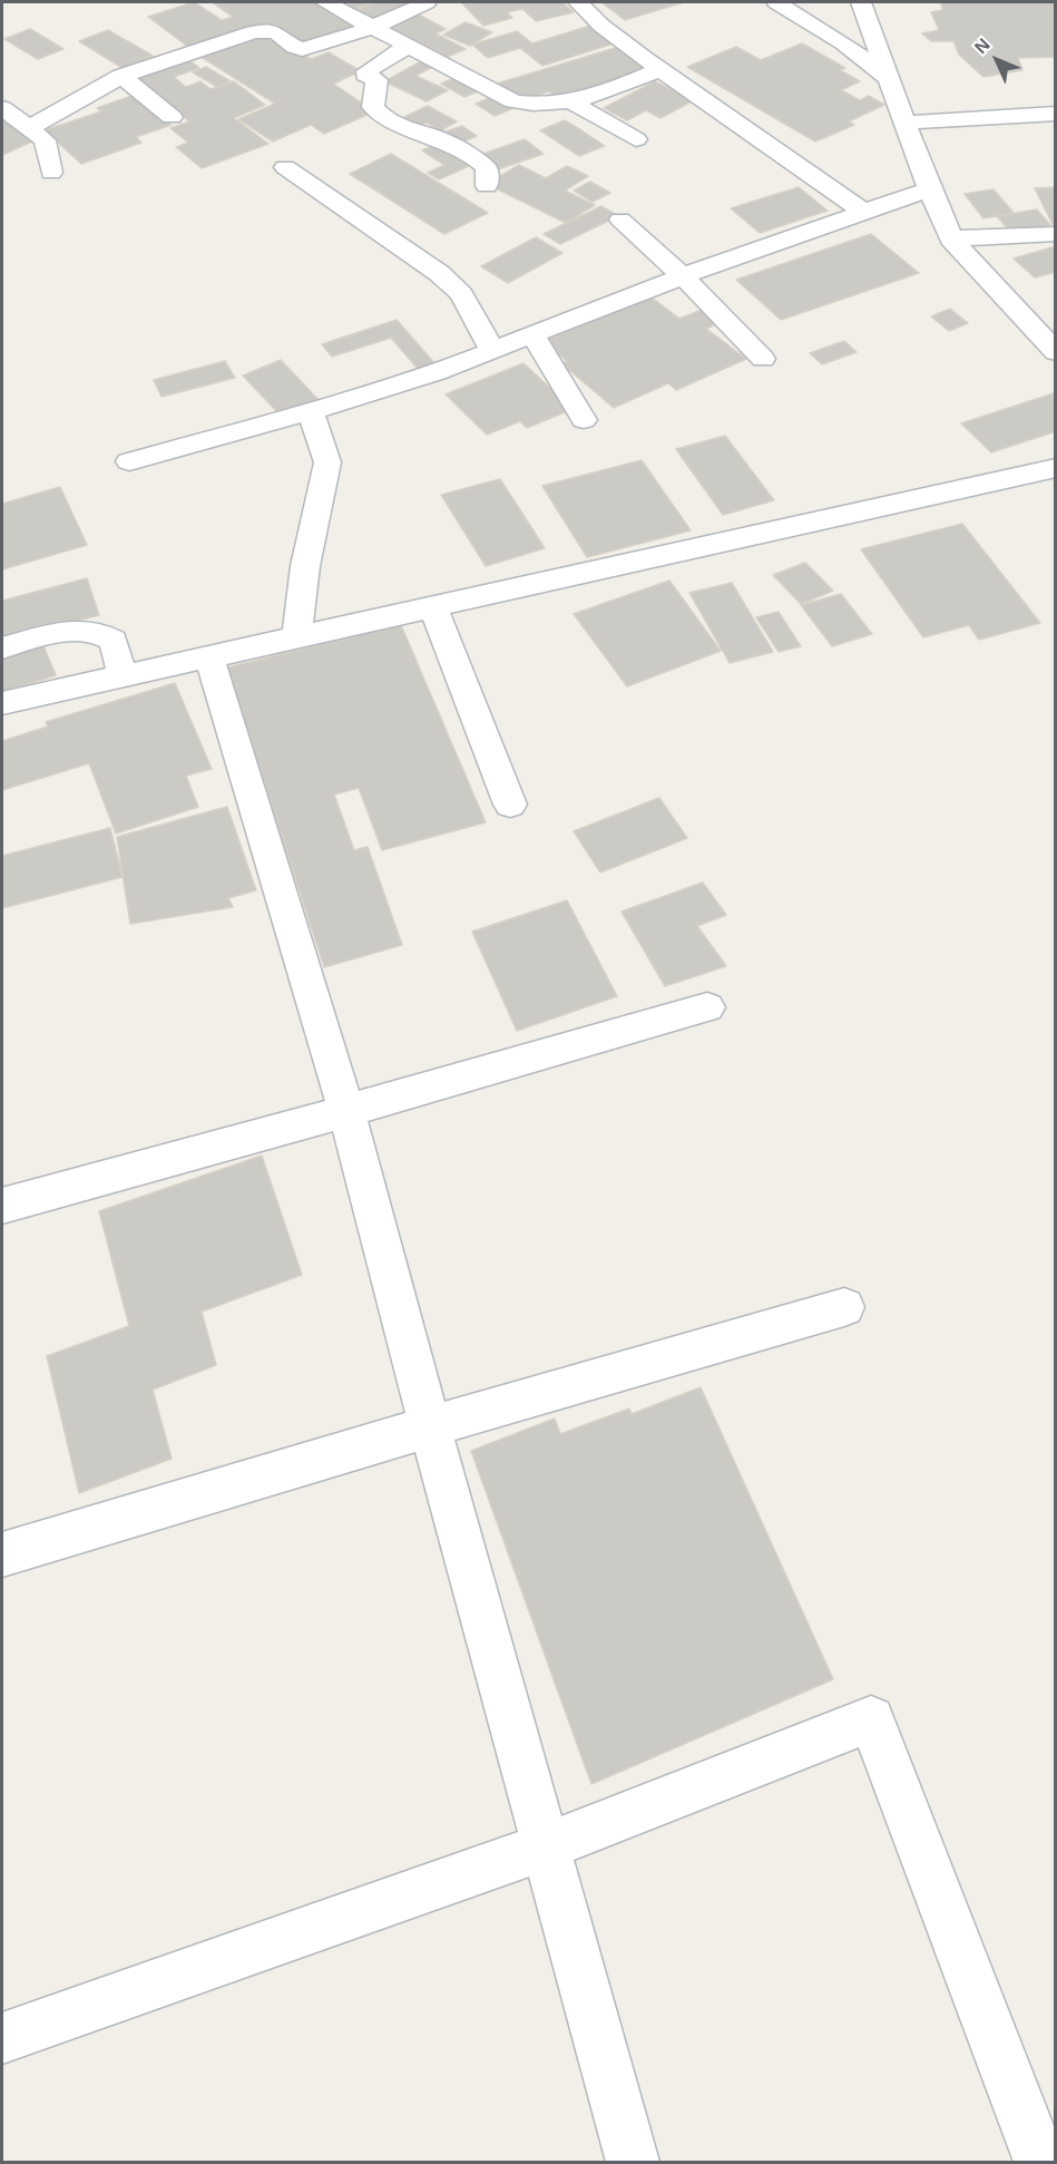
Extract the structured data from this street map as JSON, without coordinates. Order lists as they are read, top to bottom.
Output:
{
  "north": "top left"
}
